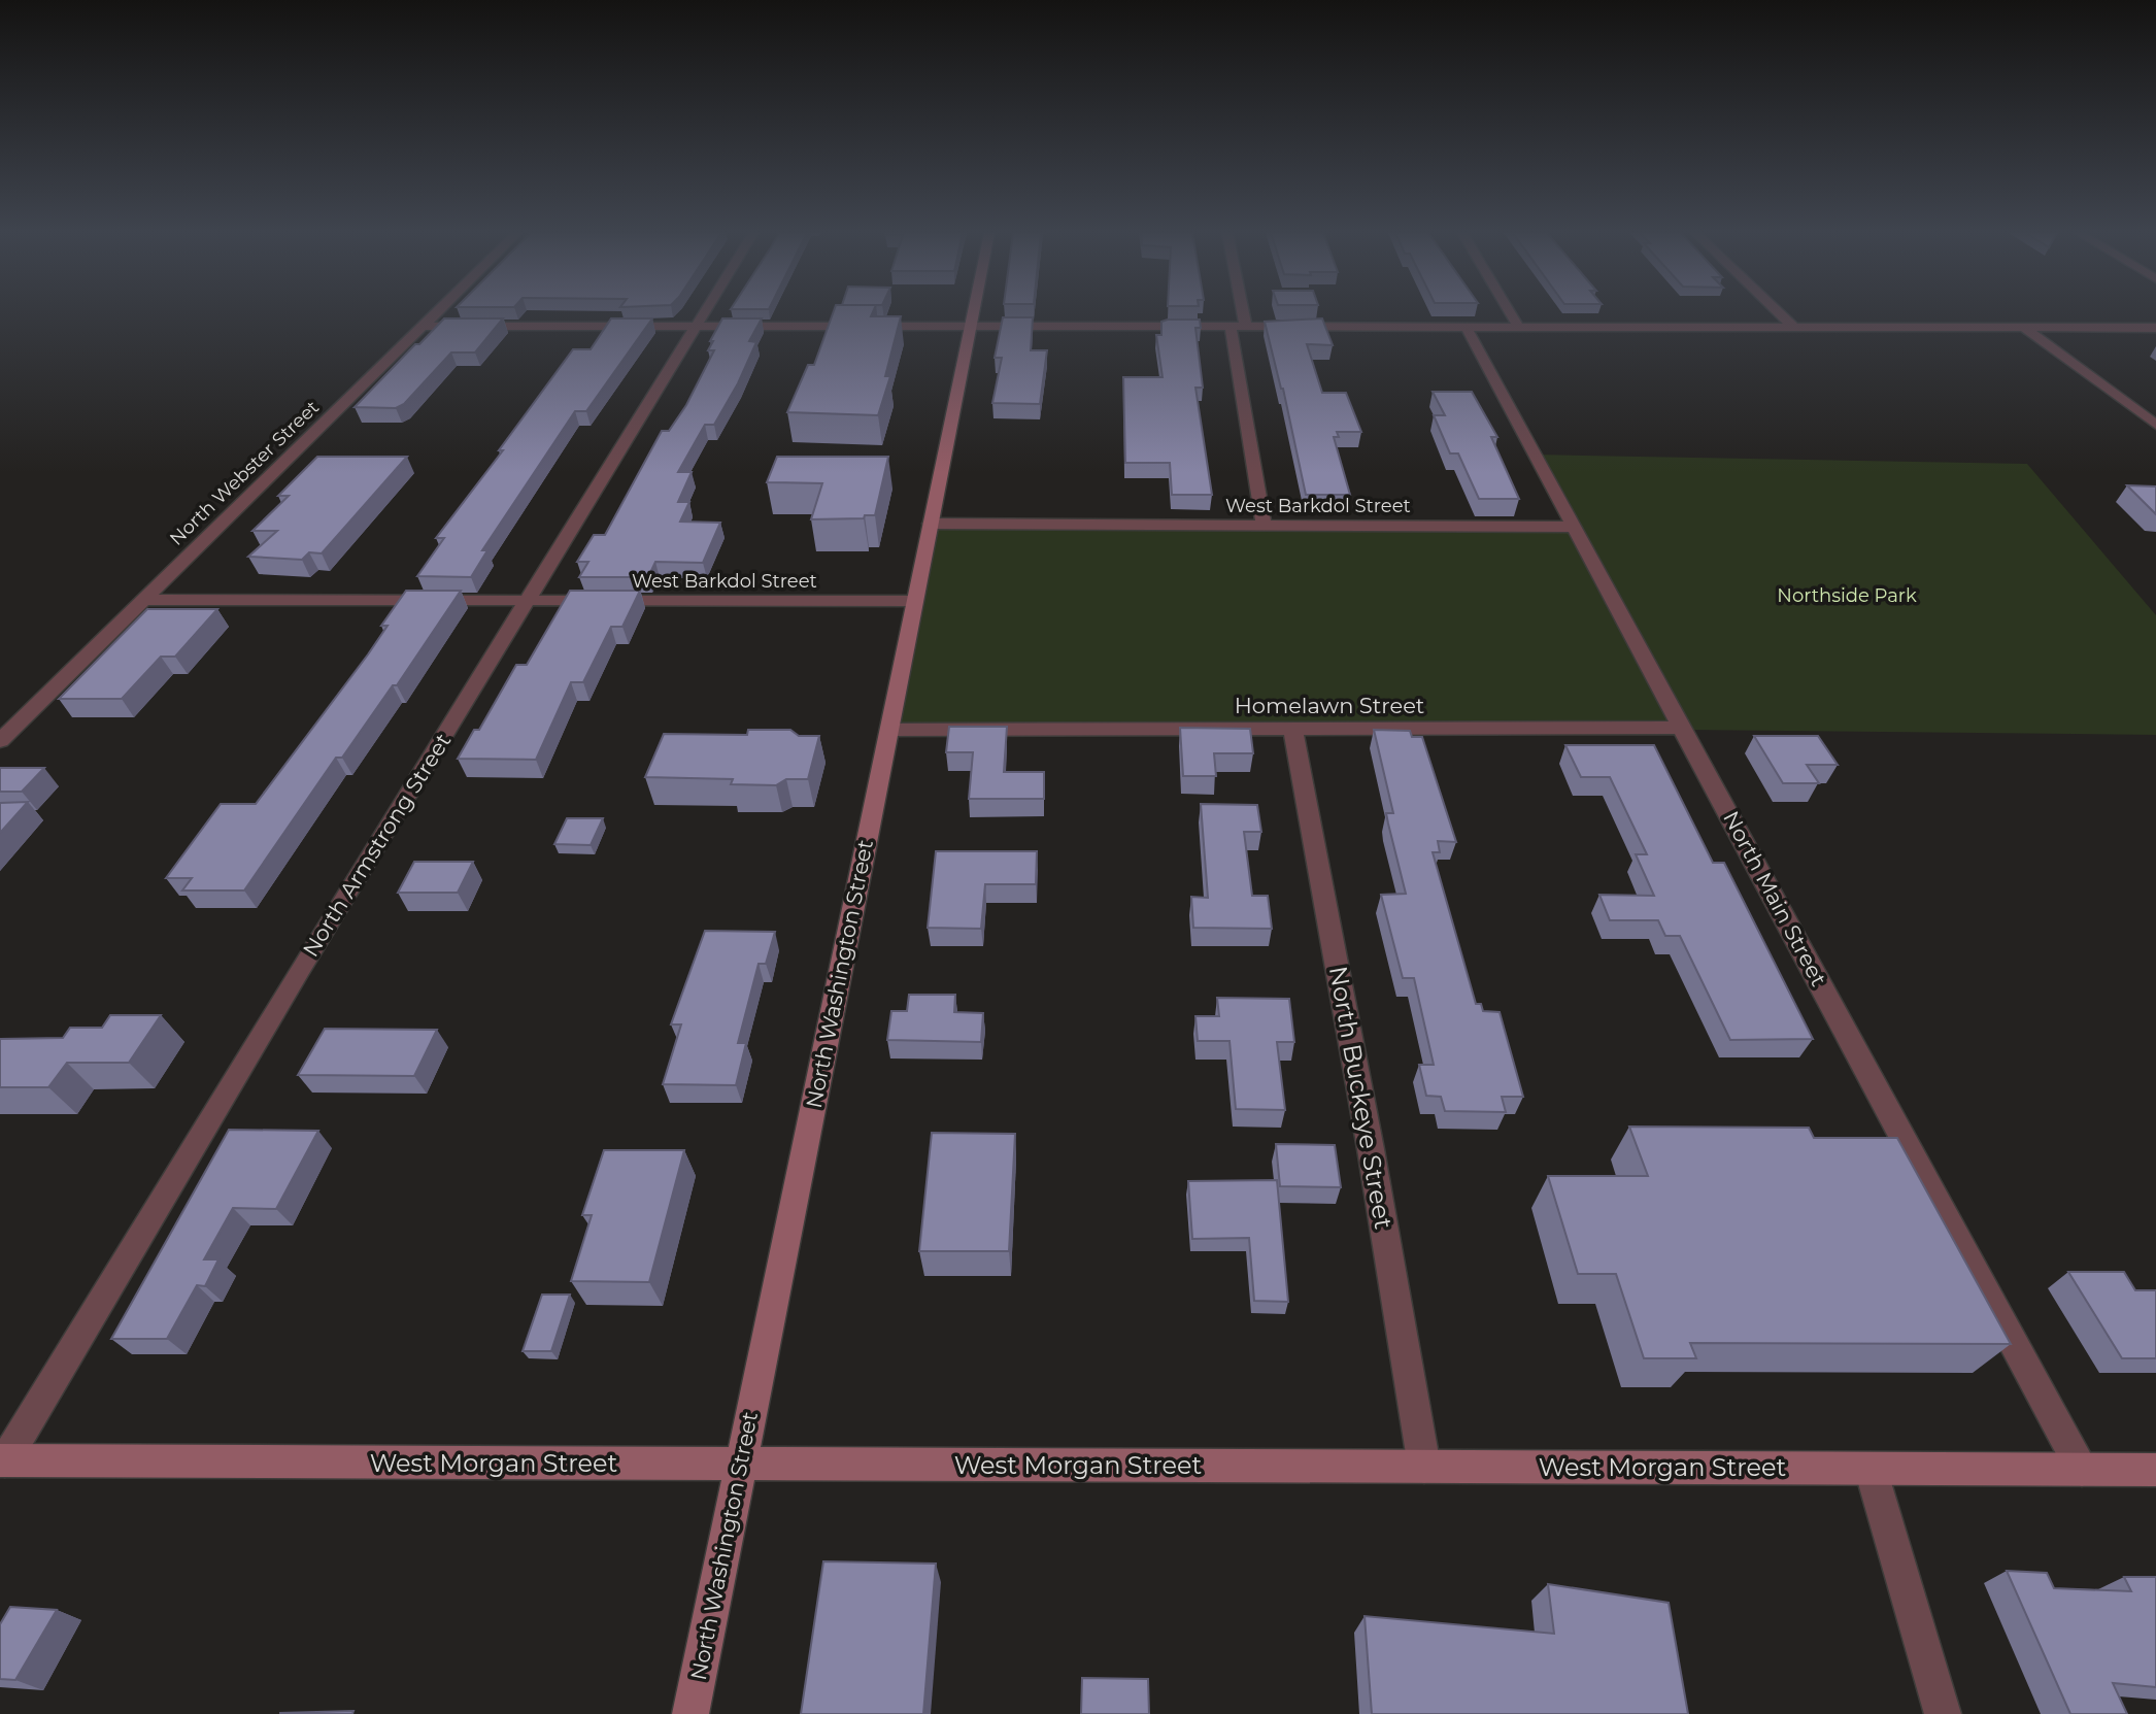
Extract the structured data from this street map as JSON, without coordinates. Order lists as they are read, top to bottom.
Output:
{
  "streets": {
    "main road": ["North Washington Street", "West Morgan Street"],
    "street": [
      "North Webster Street",
      "West Barkdol Street",
      "Homelawn Street",
      "North Armstrong Street",
      "North Main Street",
      "North Buckeye Street"
    ]
  },
  "crossings": [
    ["North Webster Street", "West Barkdol Street"],
    ["West Barkdol Street", "North Armstrong Street"],
    ["West Barkdol Street", "North Main Street"],
    ["West Barkdol Street", "North Washington Street"],
    ["Homelawn Street", "North Main Street"],
    ["Homelawn Street", "North Washington Street"],
    ["Homelawn Street", "North Buckeye Street"],
    ["North Armstrong Street", "West Morgan Street"],
    ["North Main Street", "West Morgan Street"],
    ["North Washington Street", "West Morgan Street"],
    ["North Buckeye Street", "West Morgan Street"]
  ],
  "parks": ["Northside Park"]
}
